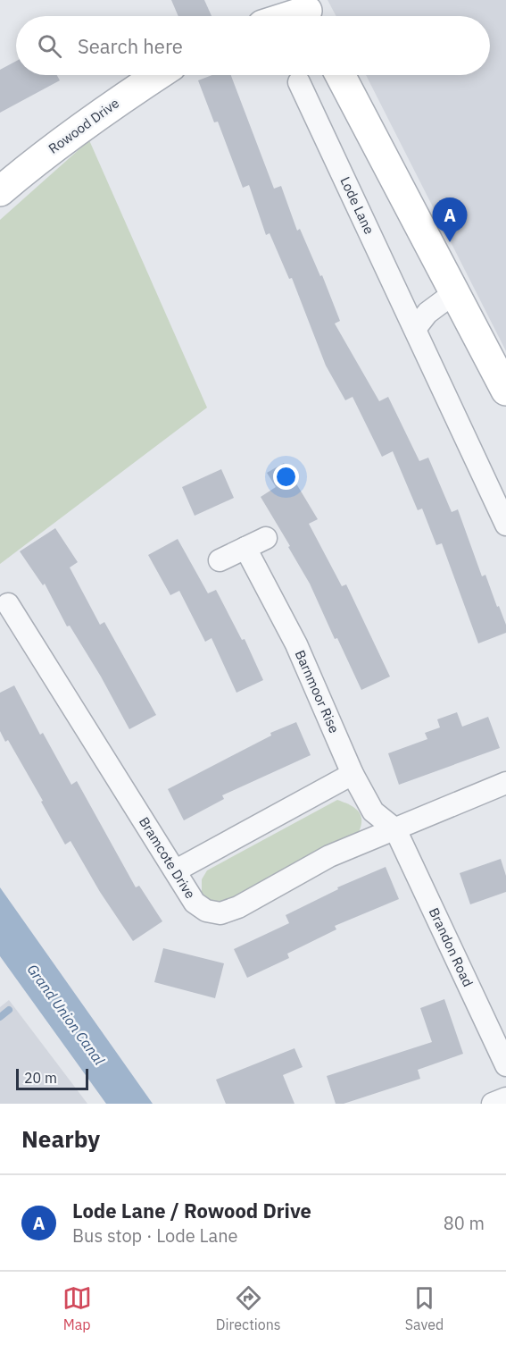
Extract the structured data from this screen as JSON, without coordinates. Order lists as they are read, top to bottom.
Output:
{
  "streets": {
    "main road": ["Rowood Drive"],
    "street": [
      "Lode Lane",
      "Barnmoor Rise",
      "Bramcote Drive",
      "Brandon Road"
    ]
  },
  "crossings": [
    ["Barnmoor Rise", "Bramcote Drive"],
    ["Barnmoor Rise", "Brandon Road"],
    ["Bramcote Drive", "Brandon Road"]
  ],
  "water": ["Grand Union Canal"],
  "scale_bar": "20 m",
  "page": {
    "search": "Search here",
    "pins": "A",
    "scale": "20 m",
    "heading": "Nearby",
    "list": [
      {
        "mark": "A",
        "name": "Lode Lane / Rowood Drive",
        "note": "Bus stop · Lode Lane",
        "value": "80 m"
      }
    ],
    "nav": ["Map", "Directions", "Saved"]
  }
}
